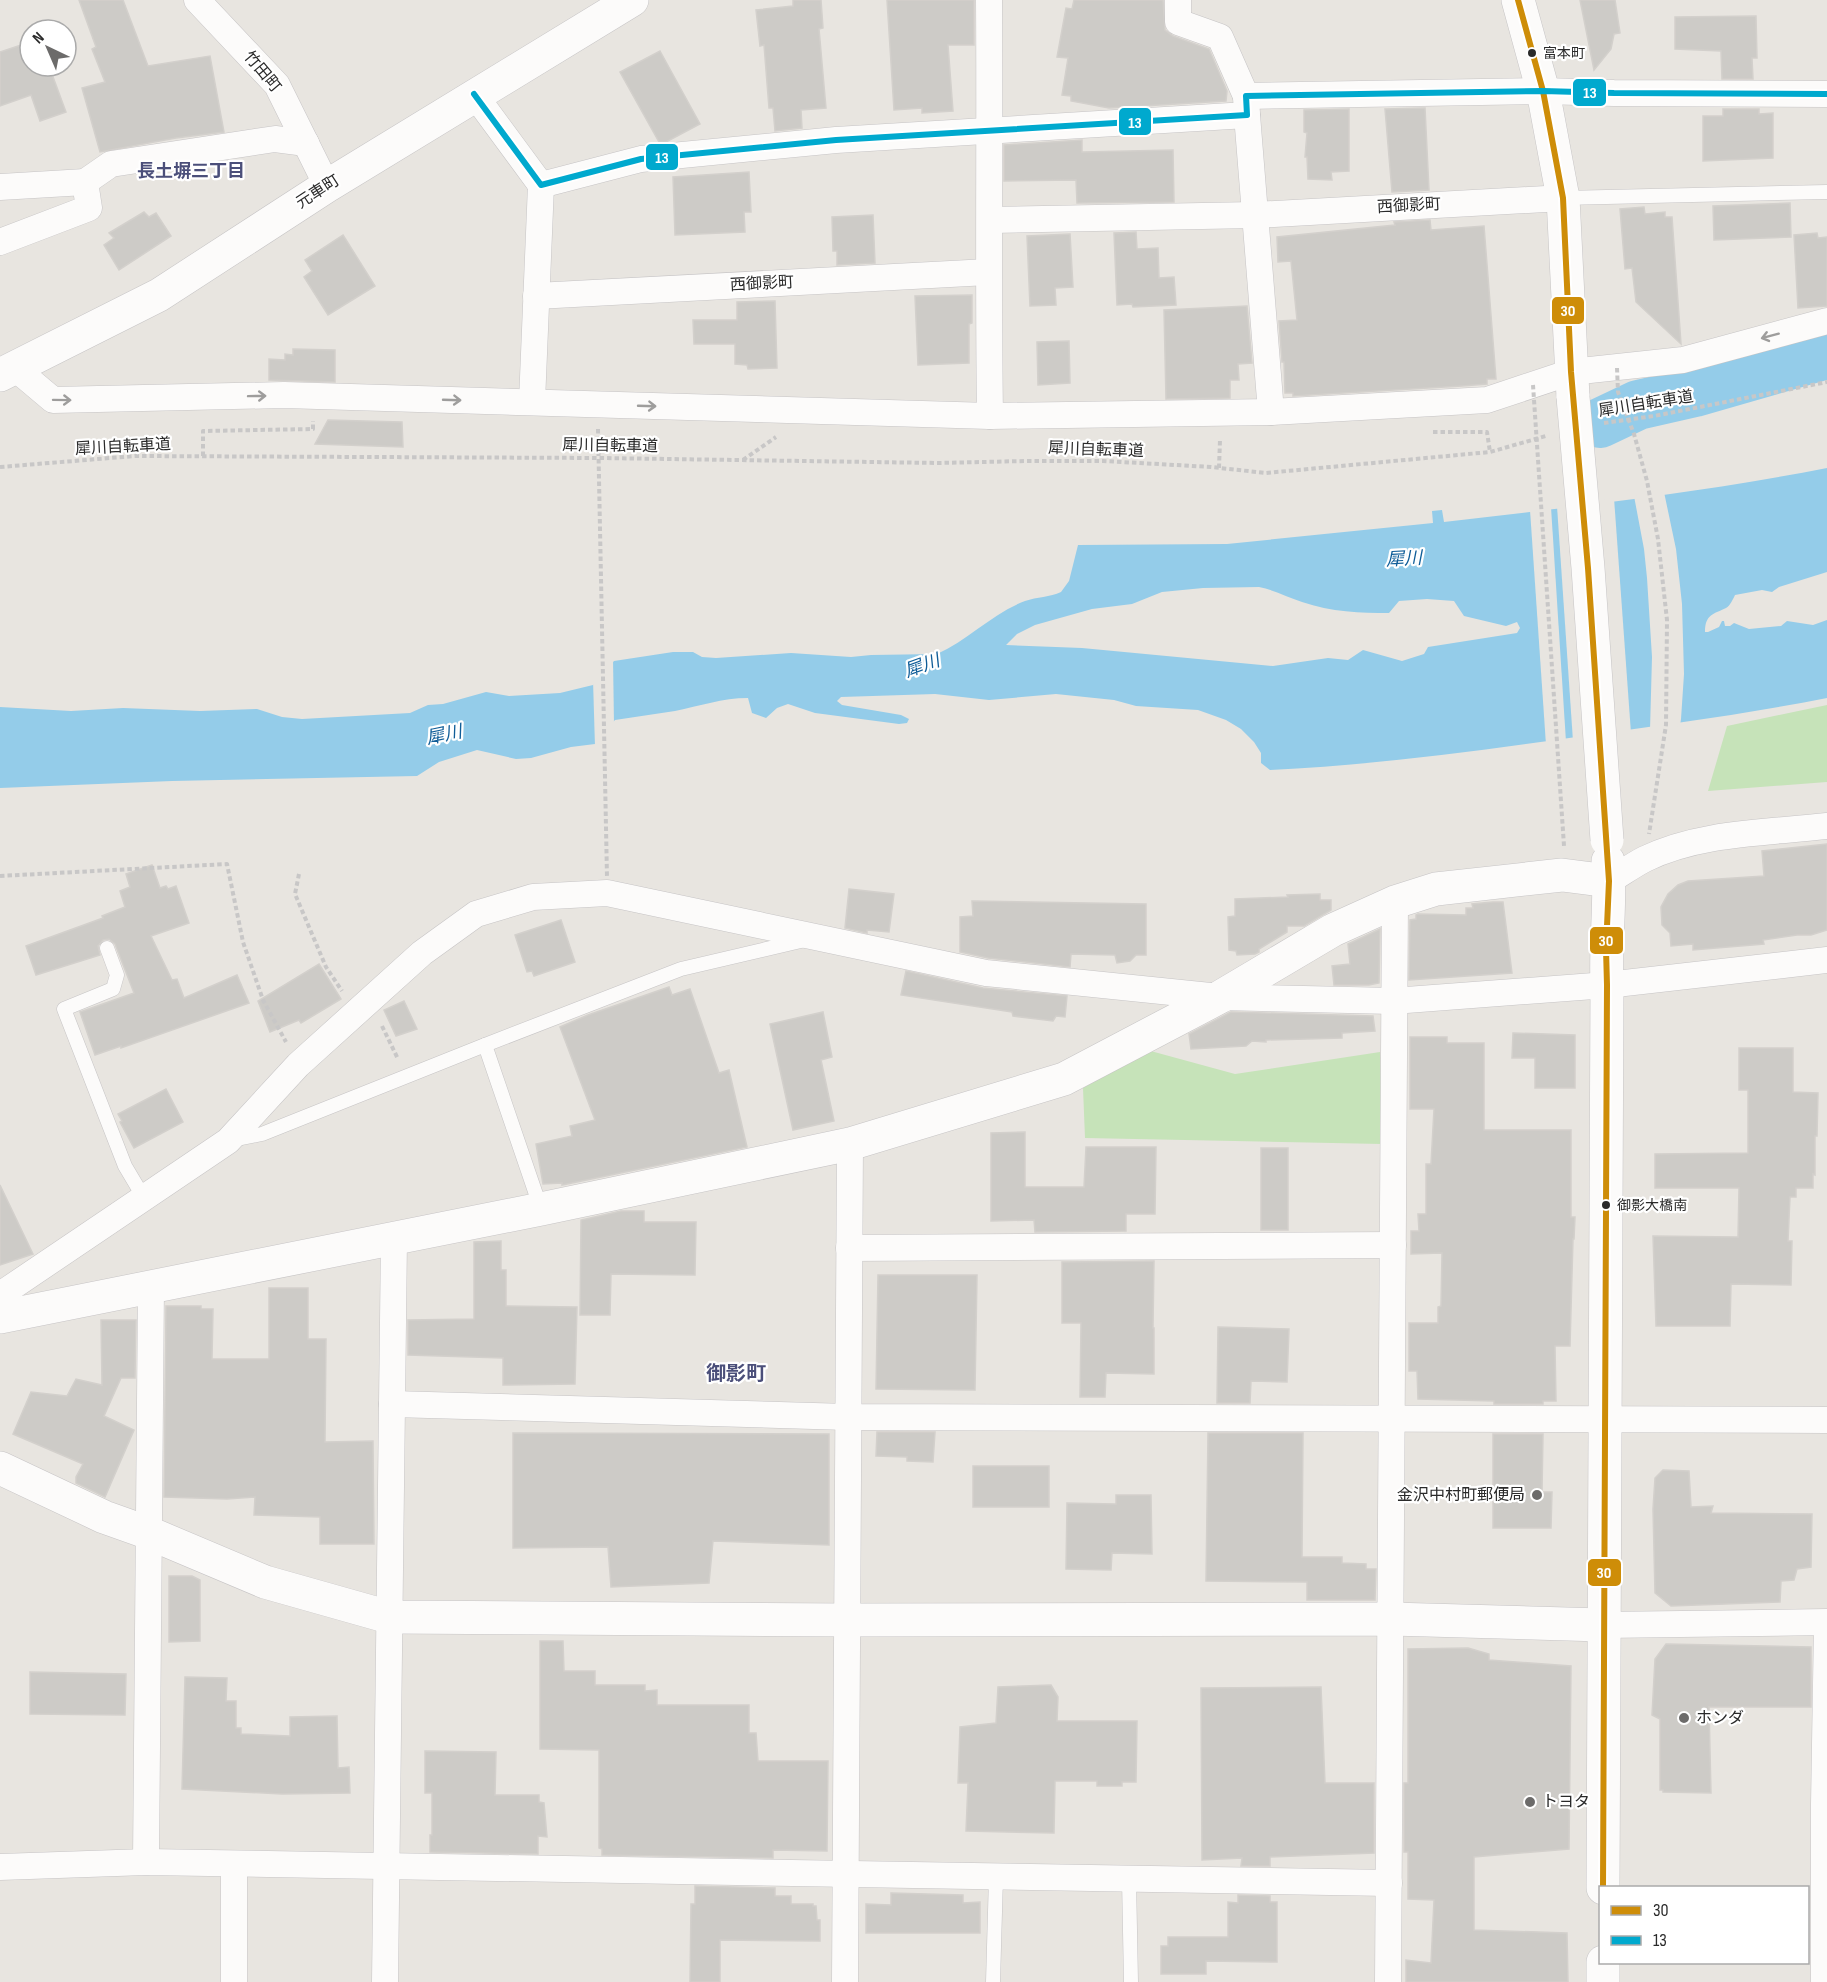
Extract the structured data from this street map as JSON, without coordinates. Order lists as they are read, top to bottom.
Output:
{
  "streets": {
    "street": ["竹田町", "元車町", "西御影町"],
    "path": ["犀川自転車道"]
  },
  "crossings": [
    ["竹田町", "元車町"]
  ],
  "districts": ["長土塀三丁目", "御影町"],
  "water": ["犀川"],
  "places": [
    "富本町",
    "御影大橋南",
    "金沢中村町郵便局",
    "ホンダ",
    "トヨタ"
  ],
  "lines": ["transit line 30", "transit line 13"],
  "legend": ["30", "13"],
  "north": "top left"
}
